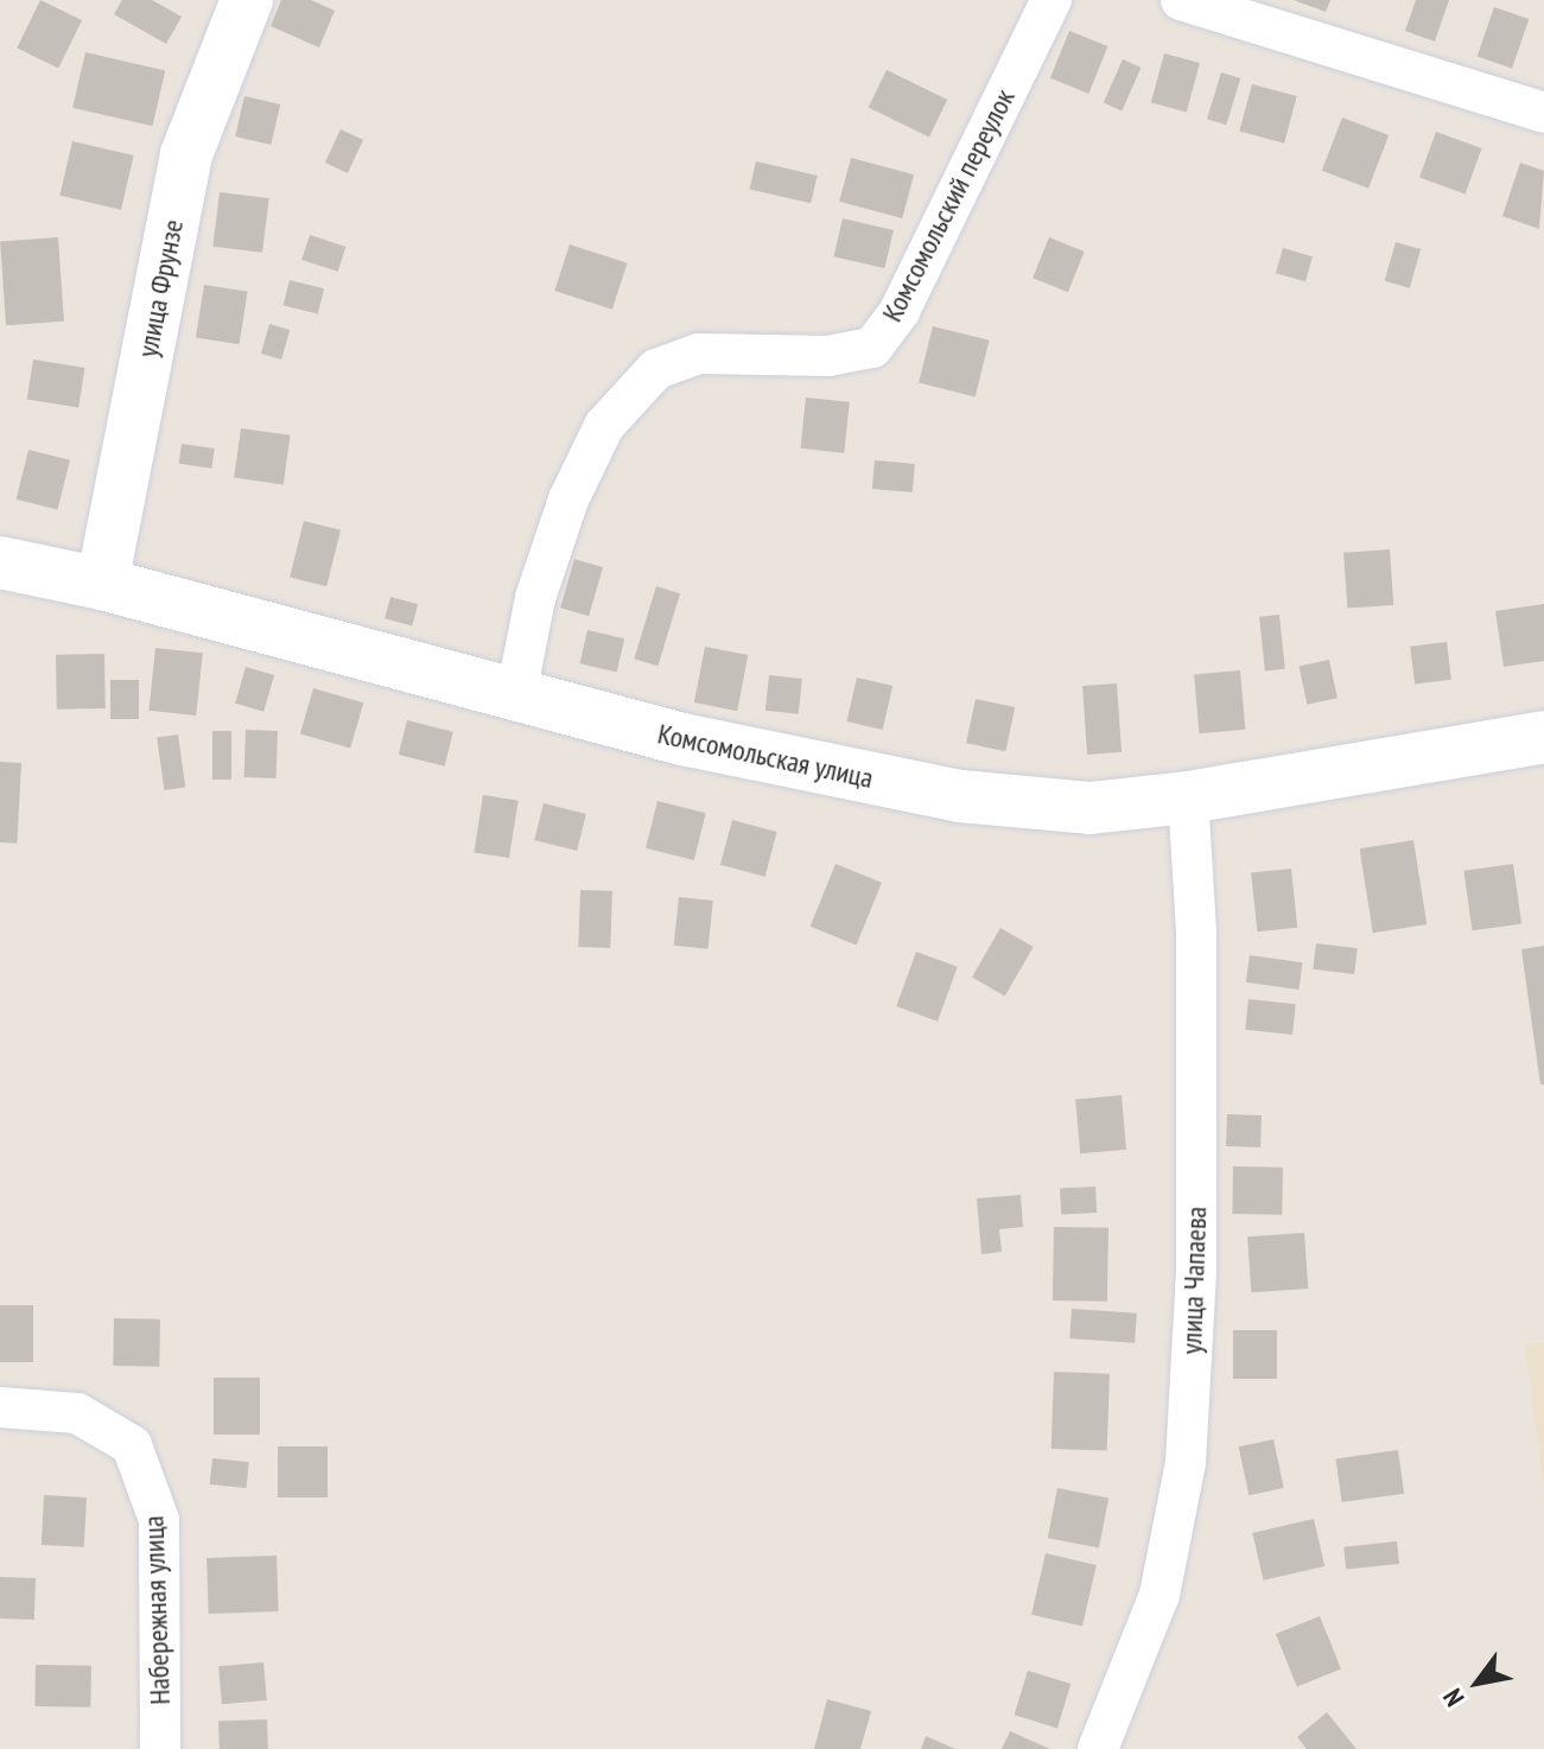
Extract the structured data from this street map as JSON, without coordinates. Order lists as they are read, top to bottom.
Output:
{
  "streets": {
    "street": [
      "Комсомольский переулок",
      "улица Фрунзе",
      "Комсомольская улица",
      "улица Чапаева",
      "Набережная улица"
    ]
  },
  "crossings": [
    ["Комсомольский переулок", "Комсомольская улица"],
    ["улица Фрунзе", "Комсомольская улица"],
    ["Комсомольская улица", "улица Чапаева"]
  ],
  "north": "bottom left"
}
